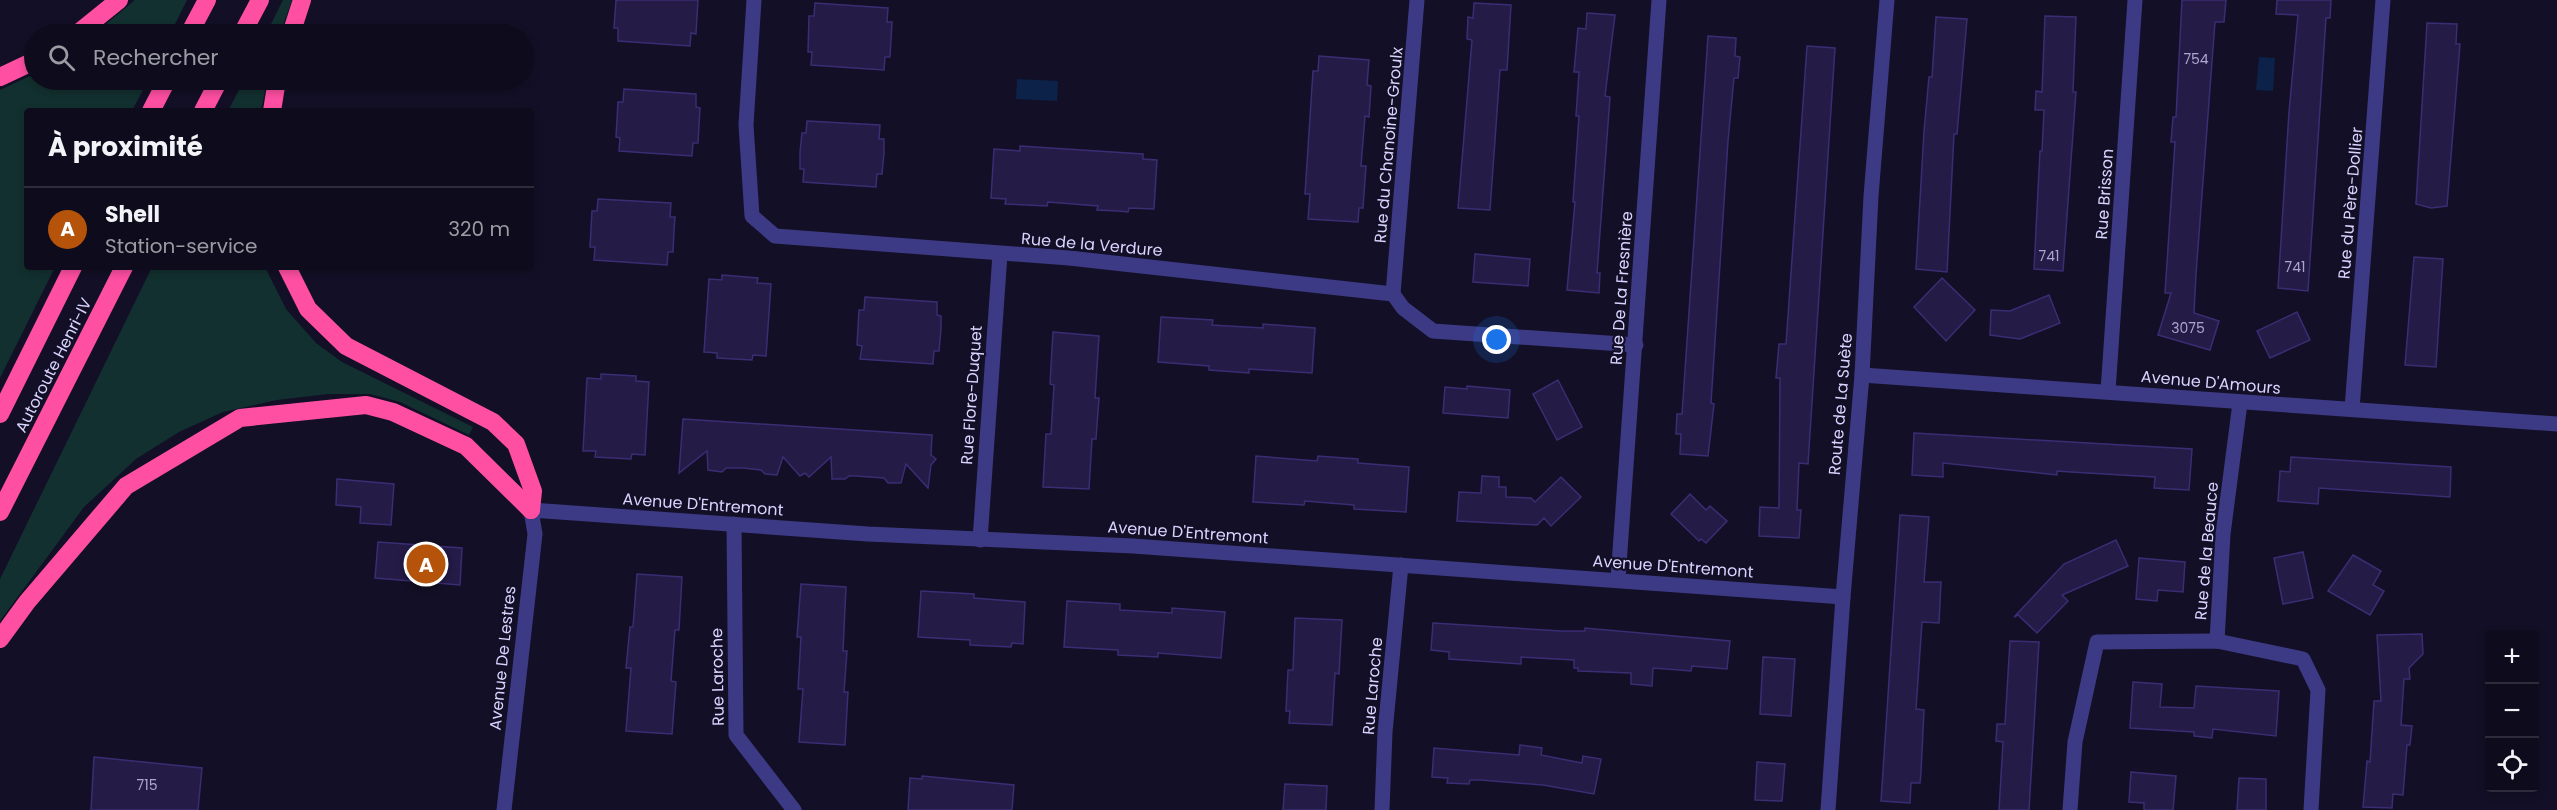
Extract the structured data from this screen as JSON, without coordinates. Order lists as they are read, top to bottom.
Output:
{
  "streets": {
    "highway": ["Autoroute Henri-IV"],
    "street": [
      "Rue du Chanoine-Groulx",
      "Rue Brisson",
      "Rue du Père-Dollier",
      "Rue de la Verdure",
      "Rue De La Fresnière",
      "Avenue D'Amours",
      "Rue Flore-Duquet",
      "Route de La Suète",
      "Avenue D'Entremont",
      "Rue de la Beauce",
      "Avenue De Lestres",
      "Rue Laroche"
    ]
  },
  "crossings": [
    ["Rue du Chanoine-Groulx", "Rue de la Verdure"],
    ["Rue Brisson", "Avenue D'Amours"],
    ["Rue du Père-Dollier", "Avenue D'Amours"],
    ["Rue de la Verdure", "Rue Flore-Duquet"],
    ["Rue De La Fresnière", "Avenue D'Entremont"],
    ["Avenue D'Amours", "Route de La Suète"],
    ["Avenue D'Amours", "Rue de la Beauce"],
    ["Rue Flore-Duquet", "Avenue D'Entremont"],
    ["Route de La Suète", "Avenue D'Entremont"],
    ["Avenue D'Entremont", "Avenue De Lestres"],
    ["Avenue D'Entremont", "Rue Laroche"]
  ],
  "house_numbers": [
    "754",
    "741",
    "741",
    "3075",
    "715"
  ],
  "page": {
    "search": "Rechercher",
    "heading": "À proximité",
    "list": [
      {
        "mark": "A",
        "name": "Shell",
        "note": "Station-service",
        "value": "320 m"
      }
    ],
    "pins": "A",
    "map_buttons": ["+", "−"]
  }
}
